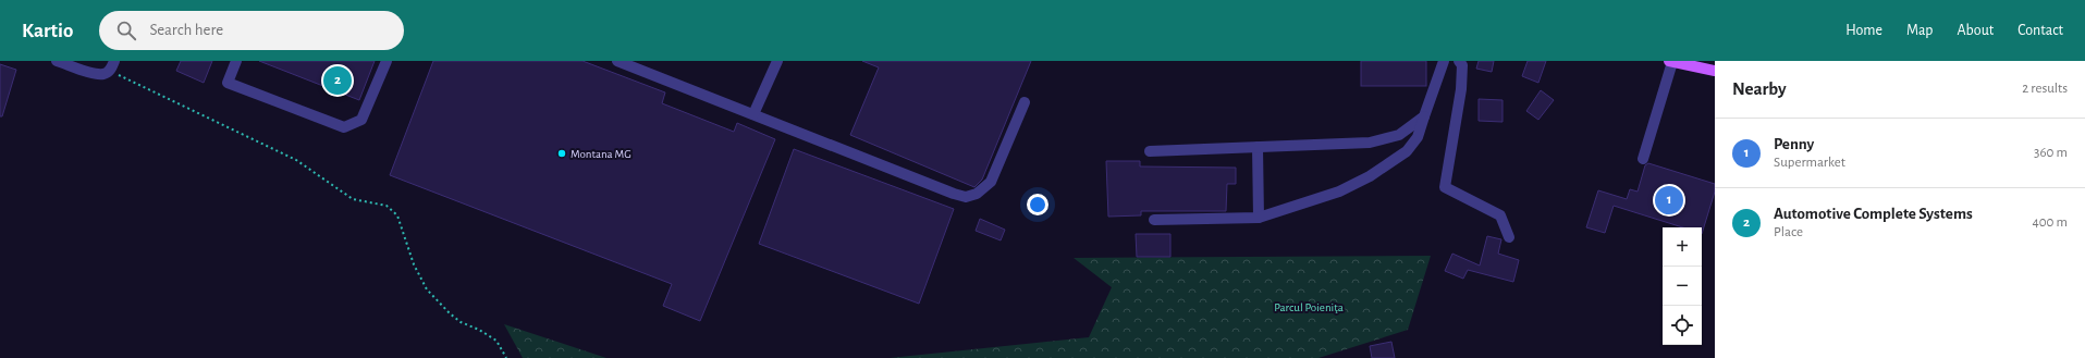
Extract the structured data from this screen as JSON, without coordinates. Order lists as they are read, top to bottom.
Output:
{
  "parks": ["Parcul Poieniţa"],
  "places": ["Montana MG"],
  "page": {
    "header": "Kartio",
    "search": "Search here",
    "nav": [
      "Home",
      "Map",
      "About",
      "Contact"
    ],
    "heading": ["Nearby", "2 results"],
    "pins": ["2", "1"],
    "list": [
      {
        "mark": "1",
        "name": "Penny",
        "note": "Supermarket",
        "value": "360 m"
      },
      {
        "mark": "2",
        "name": "Automotive Complete Systems",
        "note": "Place",
        "value": "400 m"
      }
    ],
    "map_buttons": ["+", "−"]
  }
}
